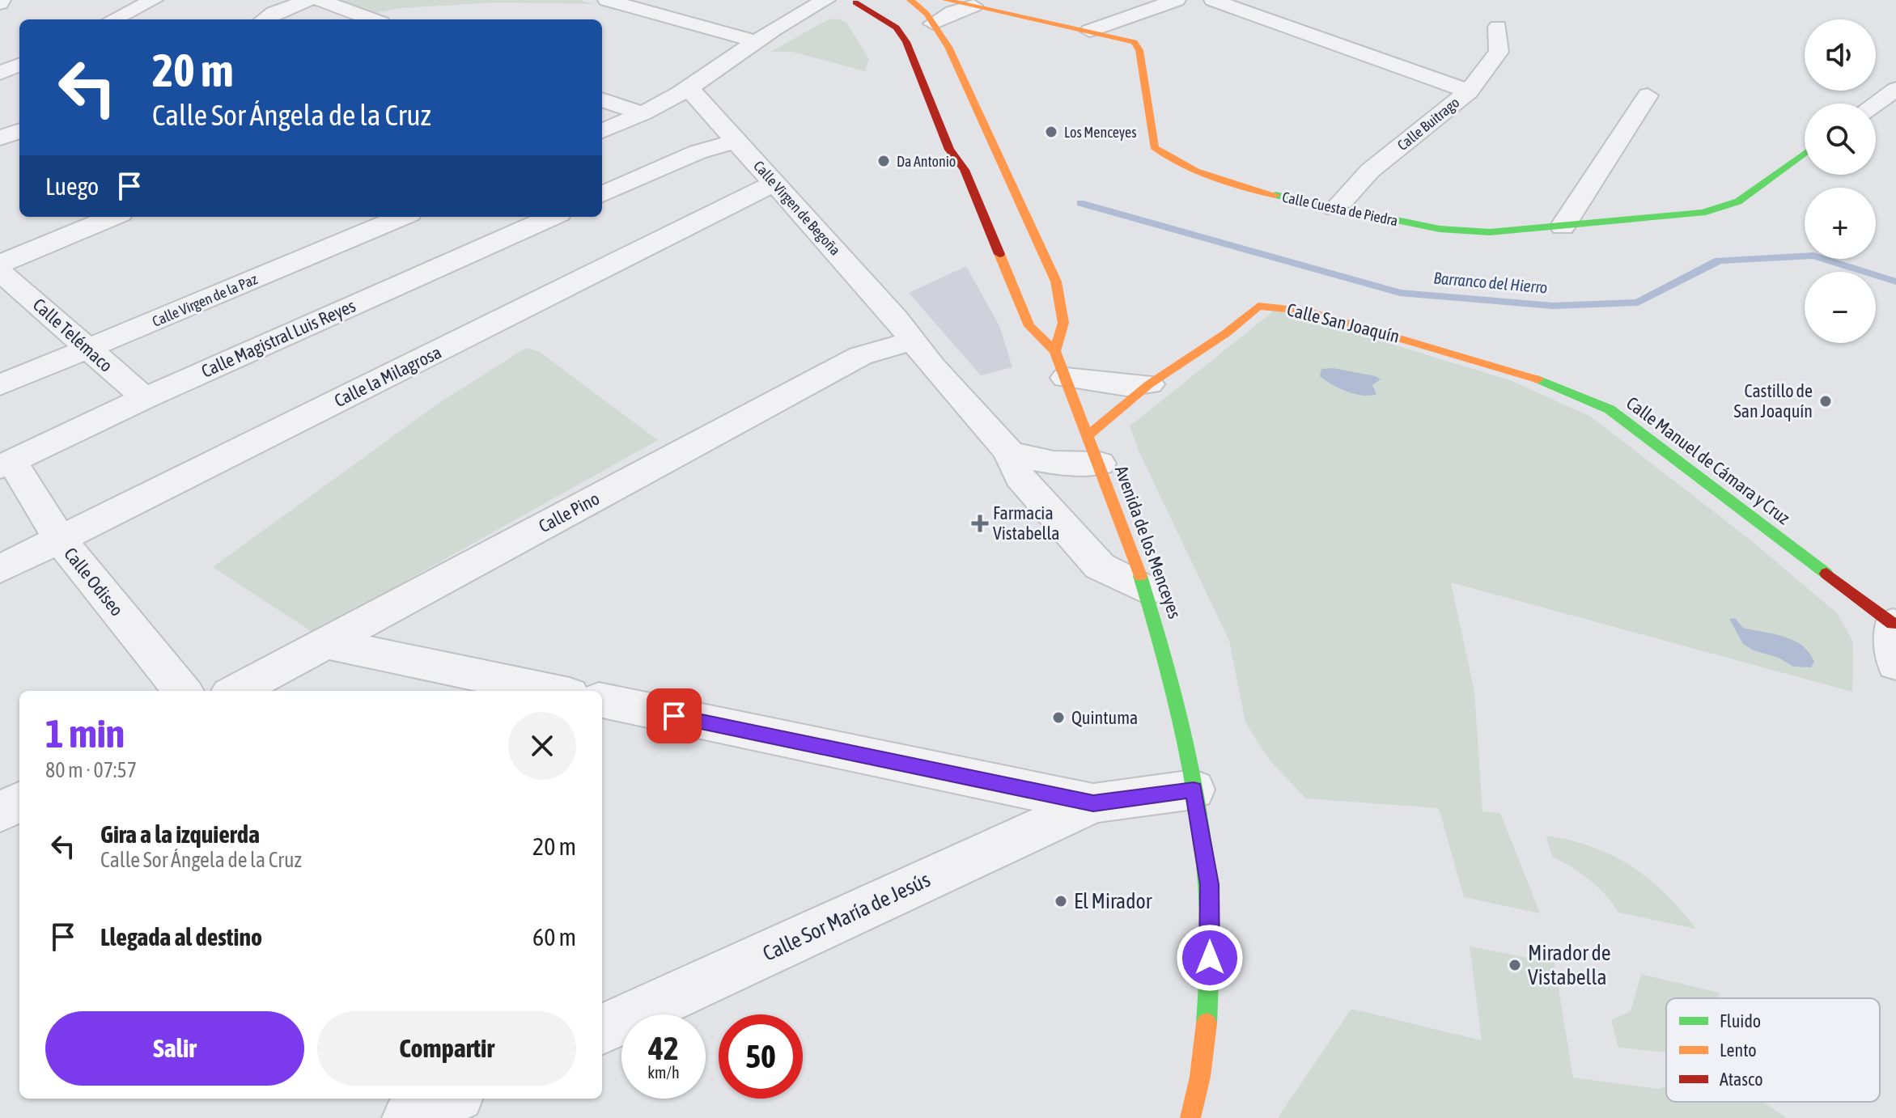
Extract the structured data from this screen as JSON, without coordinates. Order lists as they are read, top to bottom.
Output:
{
  "streets": {
    "main road": [
      "Calle Cuesta de Piedra",
      "Calle San Joaquín",
      "Calle Manuel de Cámara y Cruz",
      "Avenida de los Menceyes"
    ],
    "street": [
      "Calle Buitrago",
      "Calle Virgen de Begoña",
      "Calle Virgen de la Paz",
      "Calle Telémaco",
      "Calle Magistral Luis Reyes",
      "Calle la Milagrosa",
      "Calle Pino",
      "Calle Odiseo",
      "Calle Sor María de Jesús"
    ]
  },
  "crossings": [
    ["Calle Buitrago", "Calle Cuesta de Piedra"],
    ["Calle Virgen de Begoña", "Calle la Milagrosa"],
    ["Calle Virgen de Begoña", "Calle Pino"],
    ["Calle Virgen de Begoña", "Avenida de los Menceyes"],
    ["Calle Virgen de la Paz", "Calle Telémaco"],
    ["Calle San Joaquín", "Calle Manuel de Cámara y Cruz"],
    ["Calle San Joaquín", "Avenida de los Menceyes"],
    ["Calle Telémaco", "Calle Magistral Luis Reyes"],
    ["Calle Magistral Luis Reyes", "Calle Odiseo"],
    ["Calle la Milagrosa", "Calle Odiseo"]
  ],
  "water": ["Barranco del Hierro"],
  "places": {
    "other": [
      "Los Menceyes",
      "Da Antonio",
      "Castillo de San Joaquín",
      "Quintuma",
      "El Mirador",
      "Mirador de Vistabella"
    ],
    "health": ["Farmacia Vistabella"]
  },
  "legend": ["Fluido", "Lento", "Atasco"],
  "page": {
    "map_buttons": ["+", "−"],
    "turn": ["20 m", "Calle Sor Ángela de la Cruz"],
    "then": "Luego",
    "heading": ["1 min", "80 m · 07:57"],
    "list": [
      {
        "name": "Gira a la izquierda",
        "note": "Calle Sor Ángela de la Cruz",
        "value": "20 m"
      },
      {
        "name": "Llegada al destino",
        "value": "60 m"
      }
    ],
    "buttons": ["Salir", "Compartir"],
    "speed": "42 km/h",
    "limit": "50"
  }
}
